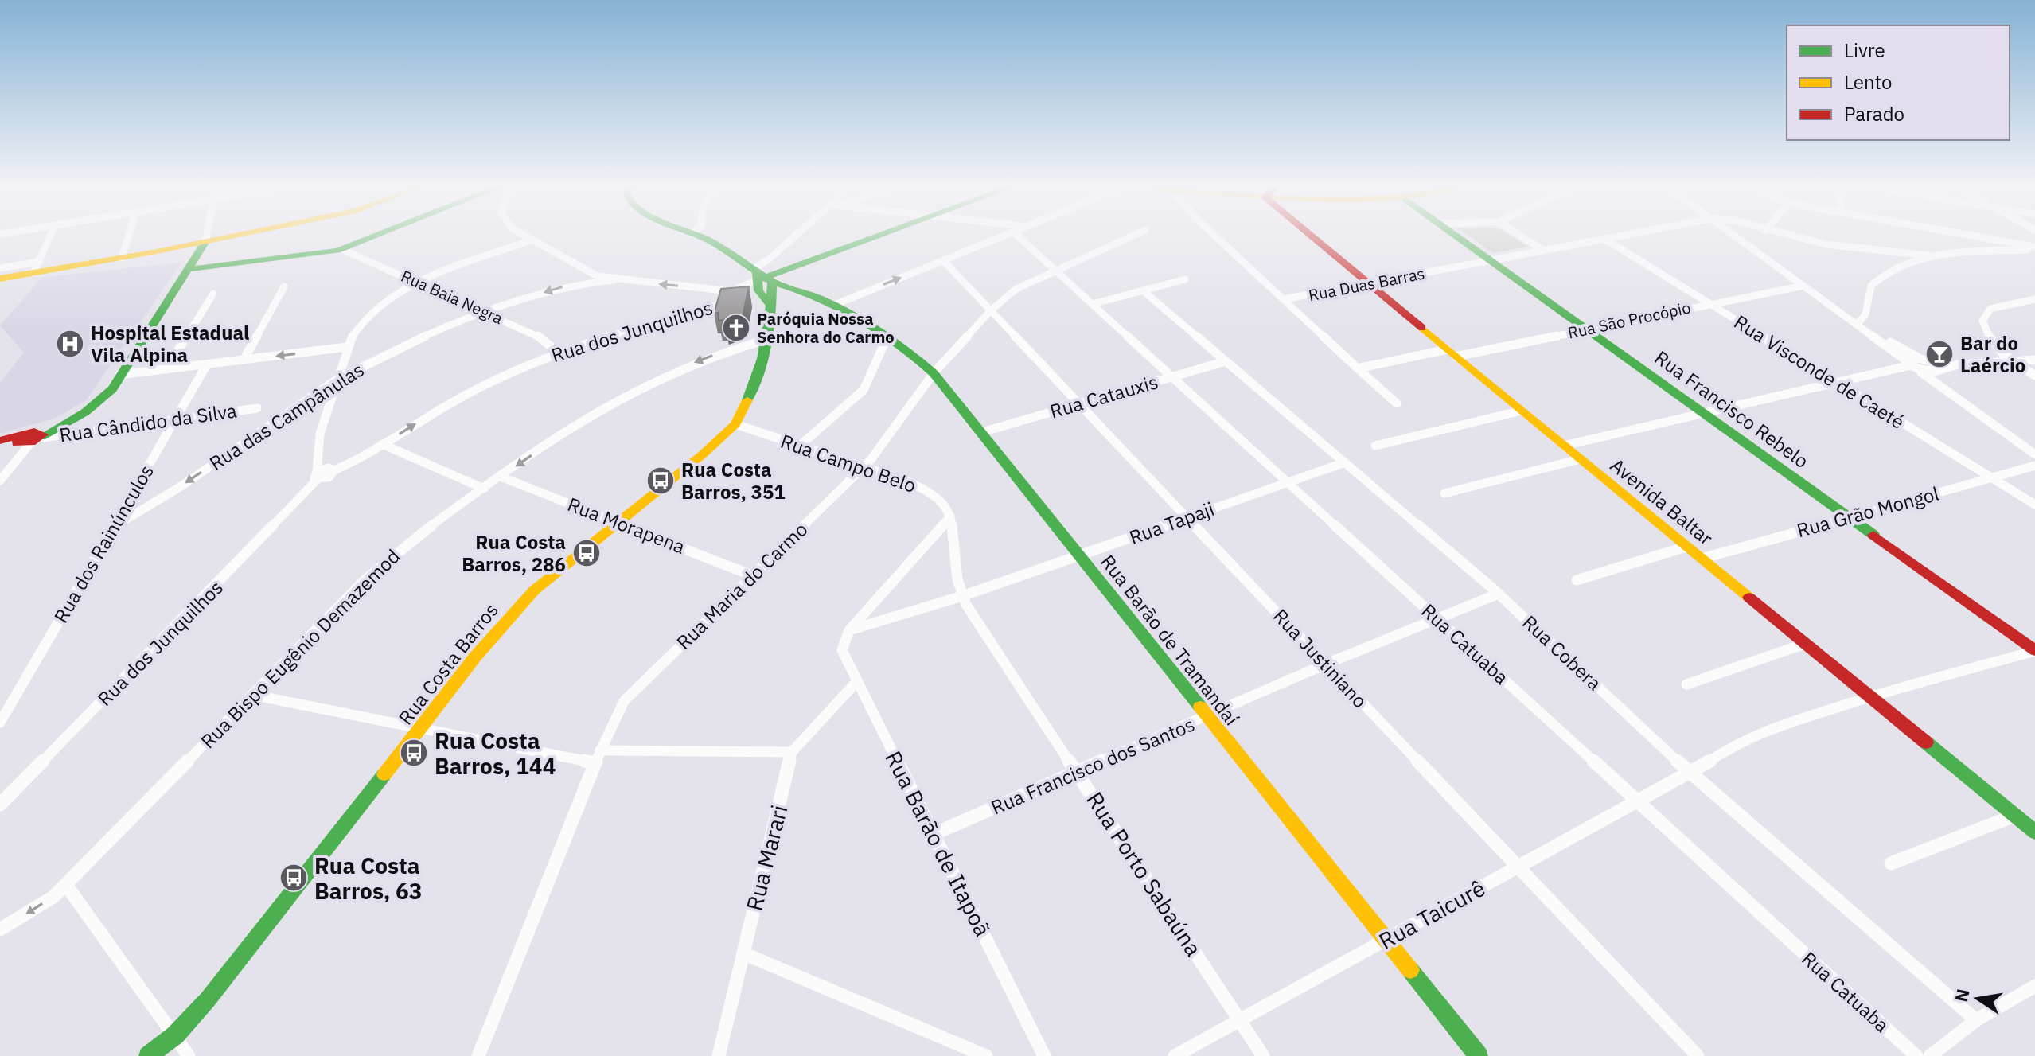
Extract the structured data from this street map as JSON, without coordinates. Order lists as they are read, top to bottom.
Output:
{
  "streets": {
    "street": [
      "Rua Duas Barras",
      "Rua Baia Negra",
      "Rua São Procópio",
      "Rua dos Junquilhos",
      "Rua Visconde de Caeté",
      "Rua Catauxis",
      "Rua Francisco Rebelo",
      "Rua das Campânulas",
      "Rua Cândido da Silva",
      "Rua Campo Belo",
      "Avenida Baltar",
      "Rua Grão Mongol",
      "Rua Tapaji",
      "Rua Morapena",
      "Rua dos Rainúnculos",
      "Rua Maria do Carmo",
      "Rua Barão de Tramandaí",
      "Rua Catuaba",
      "Rua Bispo Eugênio Demazemod",
      "Rua Cobera",
      "Rua Justiniano",
      "Rua Costa Barros",
      "Rua Francisco dos Santos",
      "Rua Barão de Itapoã",
      "Rua Marari",
      "Rua Porto Sabaúna",
      "Rua Taicurê"
    ]
  },
  "crossings": [
    ["Rua Duas Barras", "Rua Visconde de Caeté"],
    ["Rua Duas Barras", "Rua Francisco Rebelo"],
    ["Rua Duas Barras", "Avenida Baltar"],
    ["Rua Baia Negra", "Rua dos Junquilhos"],
    ["Rua Baia Negra", "Rua das Campânulas"],
    ["Rua São Procópio", "Rua Visconde de Caeté"],
    ["Rua São Procópio", "Rua Francisco Rebelo"],
    ["Rua São Procópio", "Avenida Baltar"],
    ["Rua Visconde de Caeté", "Rua Grão Mongol"],
    ["Rua Catauxis", "Rua Barão de Tramandaí"],
    ["Rua Catauxis", "Rua Catuaba"],
    ["Rua Catauxis", "Rua Cobera"],
    ["Rua Catauxis", "Rua Justiniano"],
    ["Rua Francisco Rebelo", "Rua Grão Mongol"],
    ["Rua Francisco Rebelo", "Rua Taicurê"],
    ["Rua das Campânulas", "Rua dos Rainúnculos"],
    ["Rua Cândido da Silva", "Rua dos Rainúnculos"],
    ["Rua Campo Belo", "Rua Maria do Carmo"],
    ["Rua Campo Belo", "Rua Costa Barros"],
    ["Avenida Baltar", "Rua Grão Mongol"],
    ["Avenida Baltar", "Rua Taicurê"],
    ["Rua Tapaji", "Rua Barão de Tramandaí"],
    ["Rua Tapaji", "Rua Catuaba"],
    ["Rua Tapaji", "Rua Cobera"],
    ["Rua Tapaji", "Rua Justiniano"],
    ["Rua Tapaji", "Rua Barão de Itapoã"],
    ["Rua Tapaji", "Rua Porto Sabaúna"],
    ["Rua Morapena", "Rua Maria do Carmo"],
    ["Rua Morapena", "Rua Bispo Eugênio Demazemod"],
    ["Rua Morapena", "Rua Costa Barros"],
    ["Rua Maria do Carmo", "Rua Barão de Tramandaí"],
    ["Rua Maria do Carmo", "Rua Catuaba"],
    ["Rua Maria do Carmo", "Rua Justiniano"],
    ["Rua Barão de Tramandaí", "Rua Costa Barros"],
    ["Rua Barão de Tramandaí", "Rua Francisco dos Santos"],
    ["Rua Barão de Tramandaí", "Rua Taicurê"],
    ["Rua Catuaba", "Rua Francisco dos Santos"],
    ["Rua Catuaba", "Rua Taicurê"],
    ["Rua Bispo Eugênio Demazemod", "Rua Costa Barros"],
    ["Rua Cobera", "Rua Francisco dos Santos"],
    ["Rua Cobera", "Rua Taicurê"],
    ["Rua Justiniano", "Rua Francisco dos Santos"],
    ["Rua Justiniano", "Rua Taicurê"],
    ["Rua Francisco dos Santos", "Rua Barão de Itapoã"],
    ["Rua Francisco dos Santos", "Rua Porto Sabaúna"],
    ["Rua Barão de Itapoã", "Rua Marari"],
    ["Rua Porto Sabaúna", "Rua Taicurê"]
  ],
  "one_way": ["Rua Bispo Eugênio Demazemod"],
  "places": {
    "church": ["Paróquia Nossa Senhora do Carmo"],
    "hospital": ["Hospital Estadual Vila Alpina"],
    "bar": ["Bar do Laércio"],
    "bus stop": [
      "Rua Costa Barros, 351",
      "Rua Costa Barros, 286",
      "Rua Costa Barros, 144",
      "Rua Costa Barros, 63"
    ]
  },
  "legend": ["Livre", "Lento", "Parado"],
  "north": "left"
}
